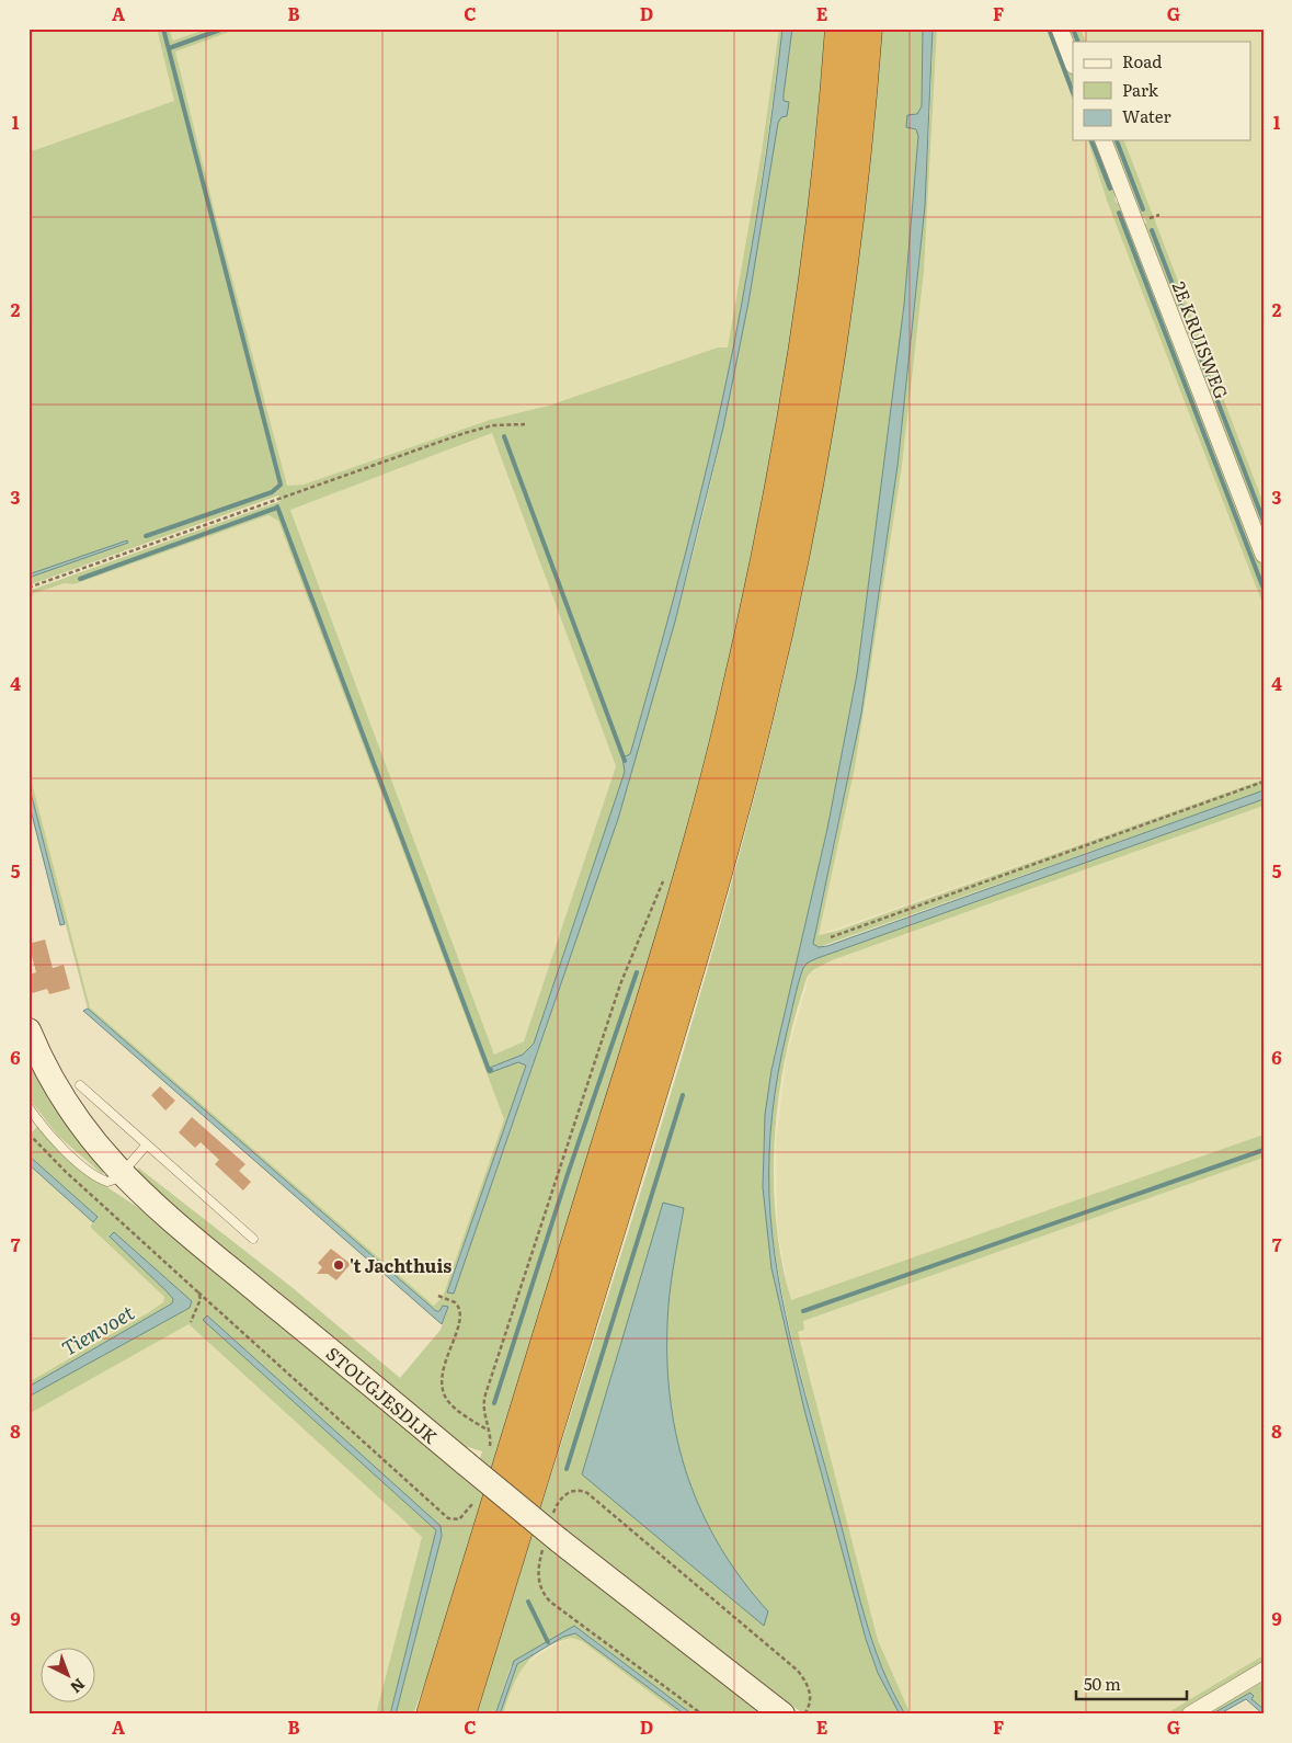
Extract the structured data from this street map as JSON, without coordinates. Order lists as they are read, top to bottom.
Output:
{
  "streets": {
    "street": ["2E KRUISWEG", "STOUGJESDIJK"]
  },
  "water": ["Tienvoet"],
  "places": ["'t Jachthuis"],
  "legend": ["Road", "Park", "Water"],
  "scale_bar": "50 m",
  "north": "bottom right",
  "grid": {
    "columns": [
      "A",
      "B",
      "C",
      "D",
      "E",
      "F",
      "G"
    ],
    "rows": [
      "1",
      "2",
      "3",
      "4",
      "5",
      "6",
      "7",
      "8",
      "9"
    ]
  }
}
